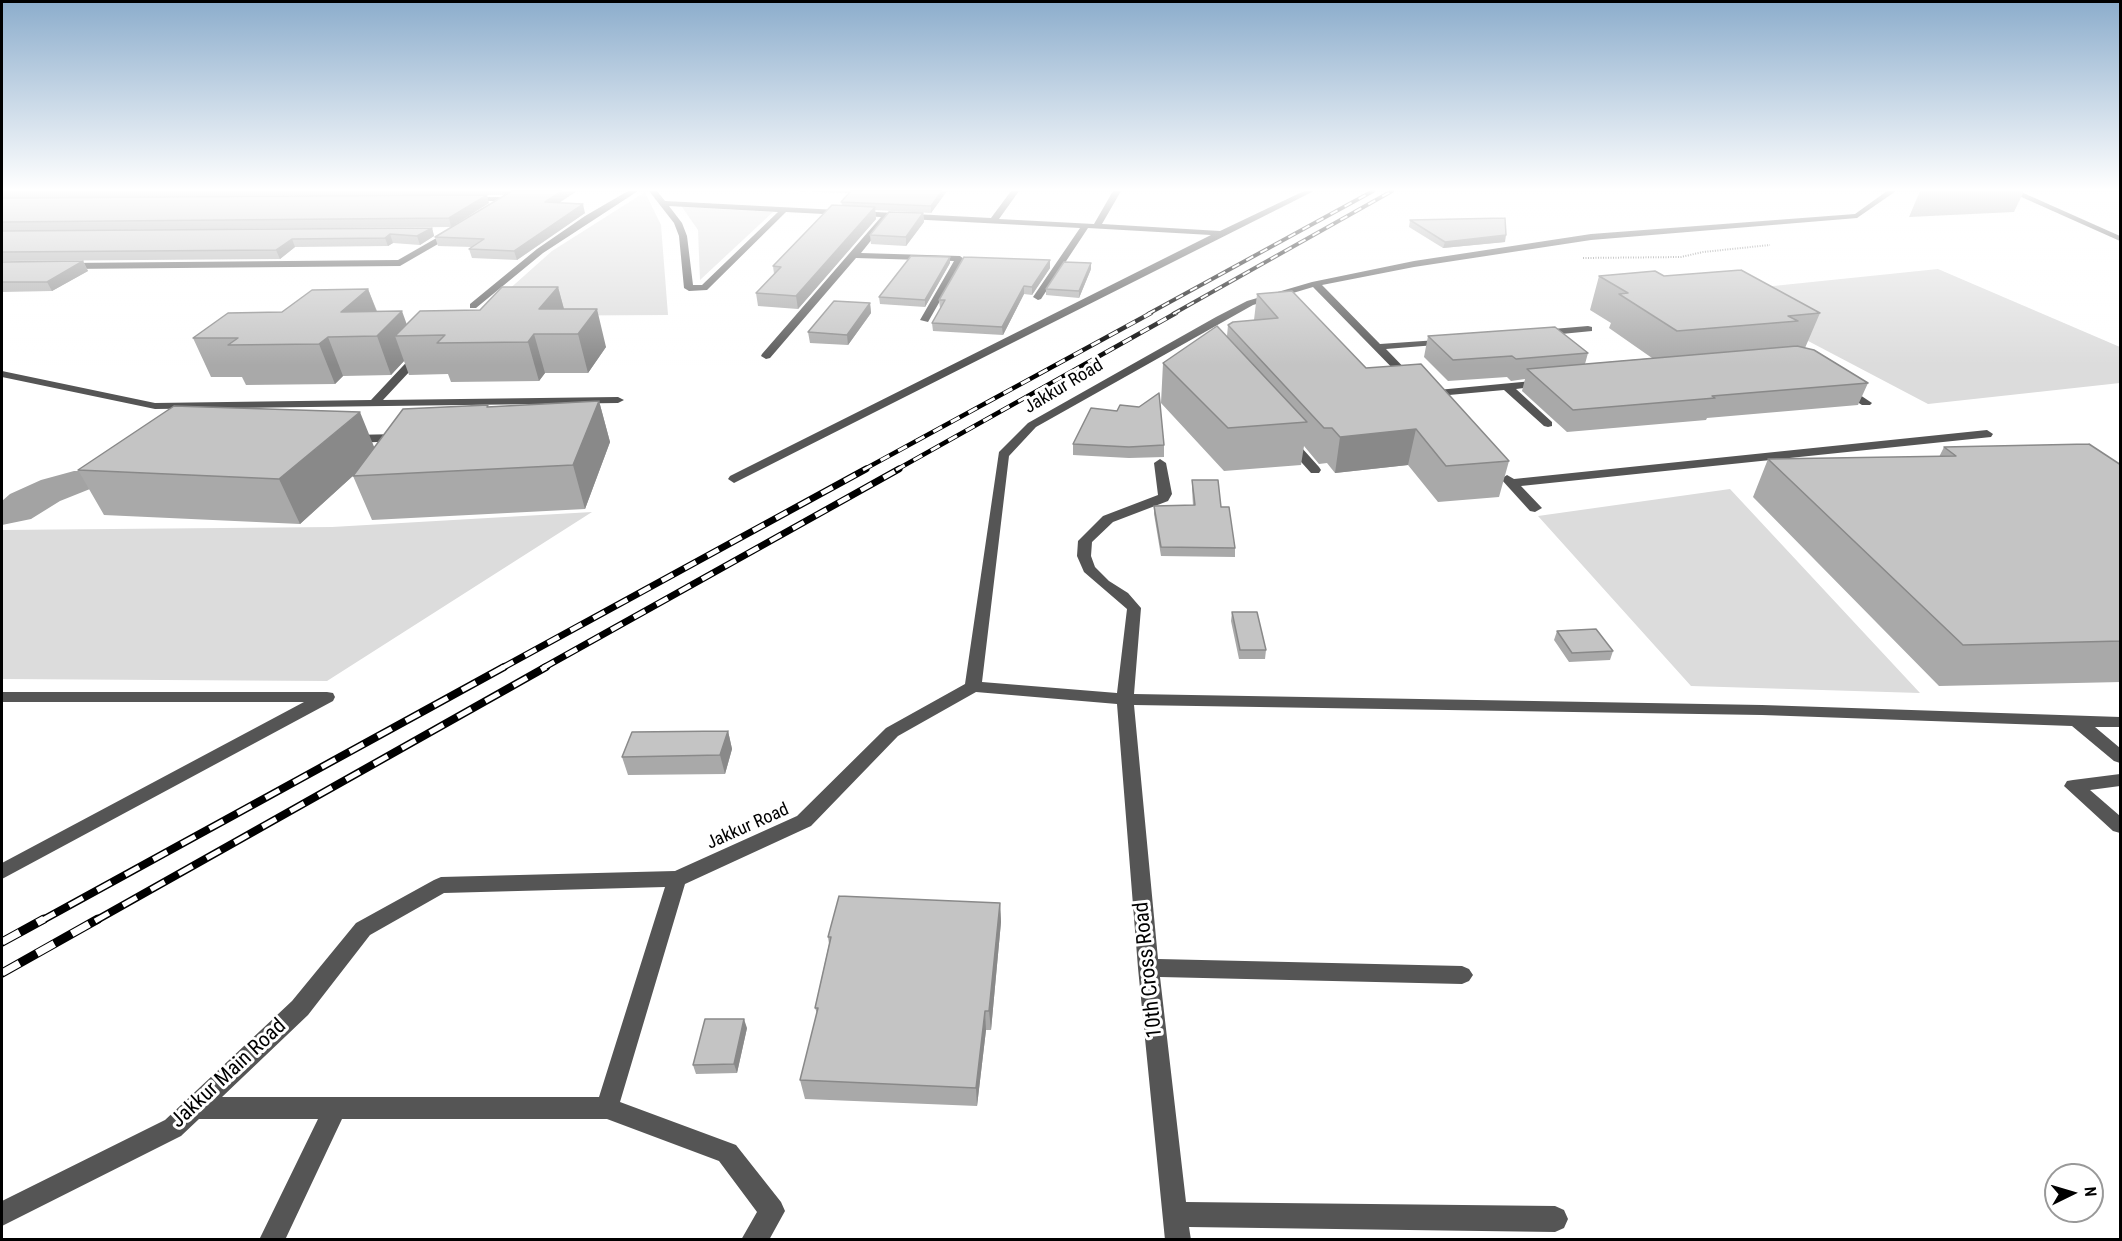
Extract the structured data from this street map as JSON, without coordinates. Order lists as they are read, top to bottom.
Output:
{
  "streets": {
    "street": ["Jakkur Road", "10th Cross Road", "Jakkur Main Road"]
  },
  "crossings": [
    ["Jakkur Road", "Jakkur Main Road"]
  ],
  "north": "right"
}
